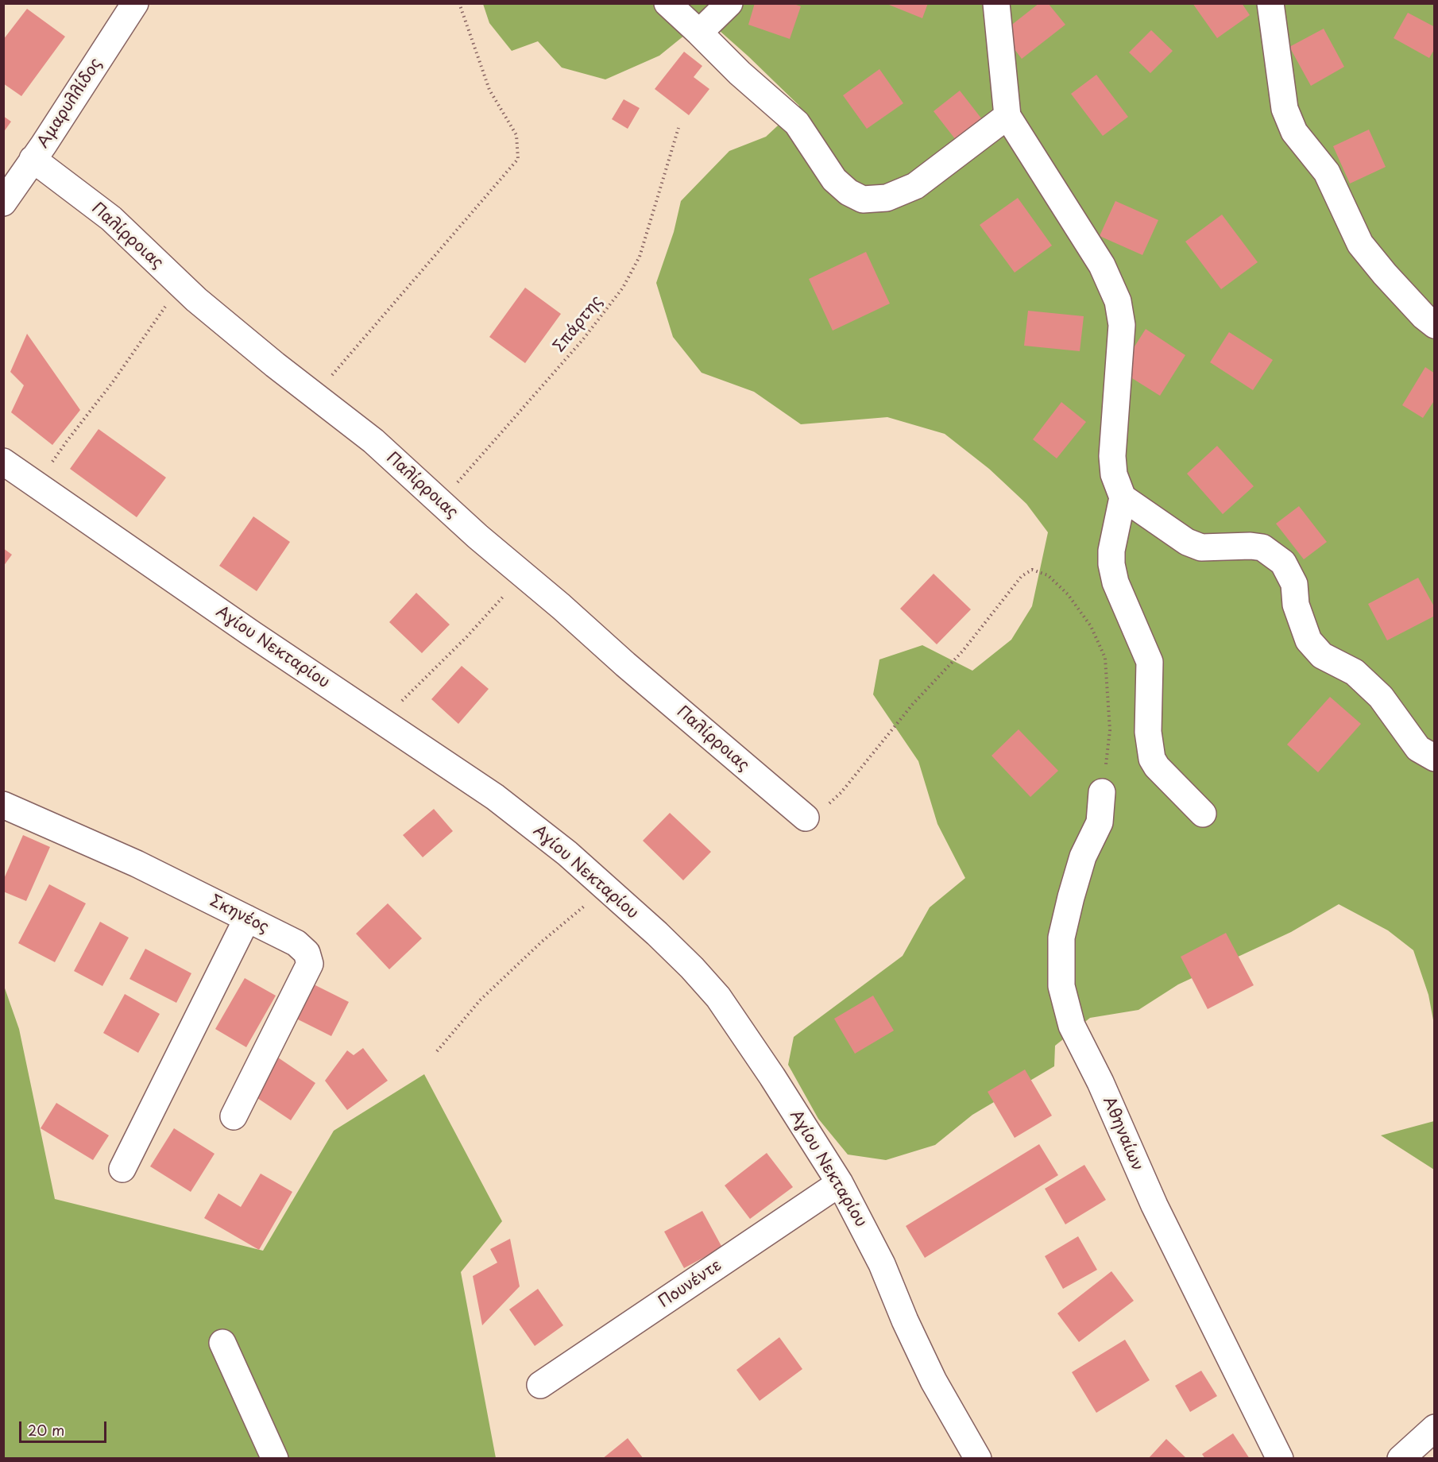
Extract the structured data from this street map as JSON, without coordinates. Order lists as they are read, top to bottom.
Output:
{
  "streets": {
    "street": [
      "Αμαρυλλίδος",
      "Παλίρροιας",
      "Αγίου Νεκταρίου",
      "Σκηνέος",
      "Αθηναίων",
      "Πουνέντε"
    ],
    "path": ["Σπάρτης"]
  },
  "crossings": [
    ["Αμαρυλλίδος", "Παλίρροιας"],
    ["Παλίρροιας", "Σπάρτης"],
    ["Αγίου Νεκταρίου", "Πουνέντε"]
  ],
  "scale_bar": "20 m"
}
